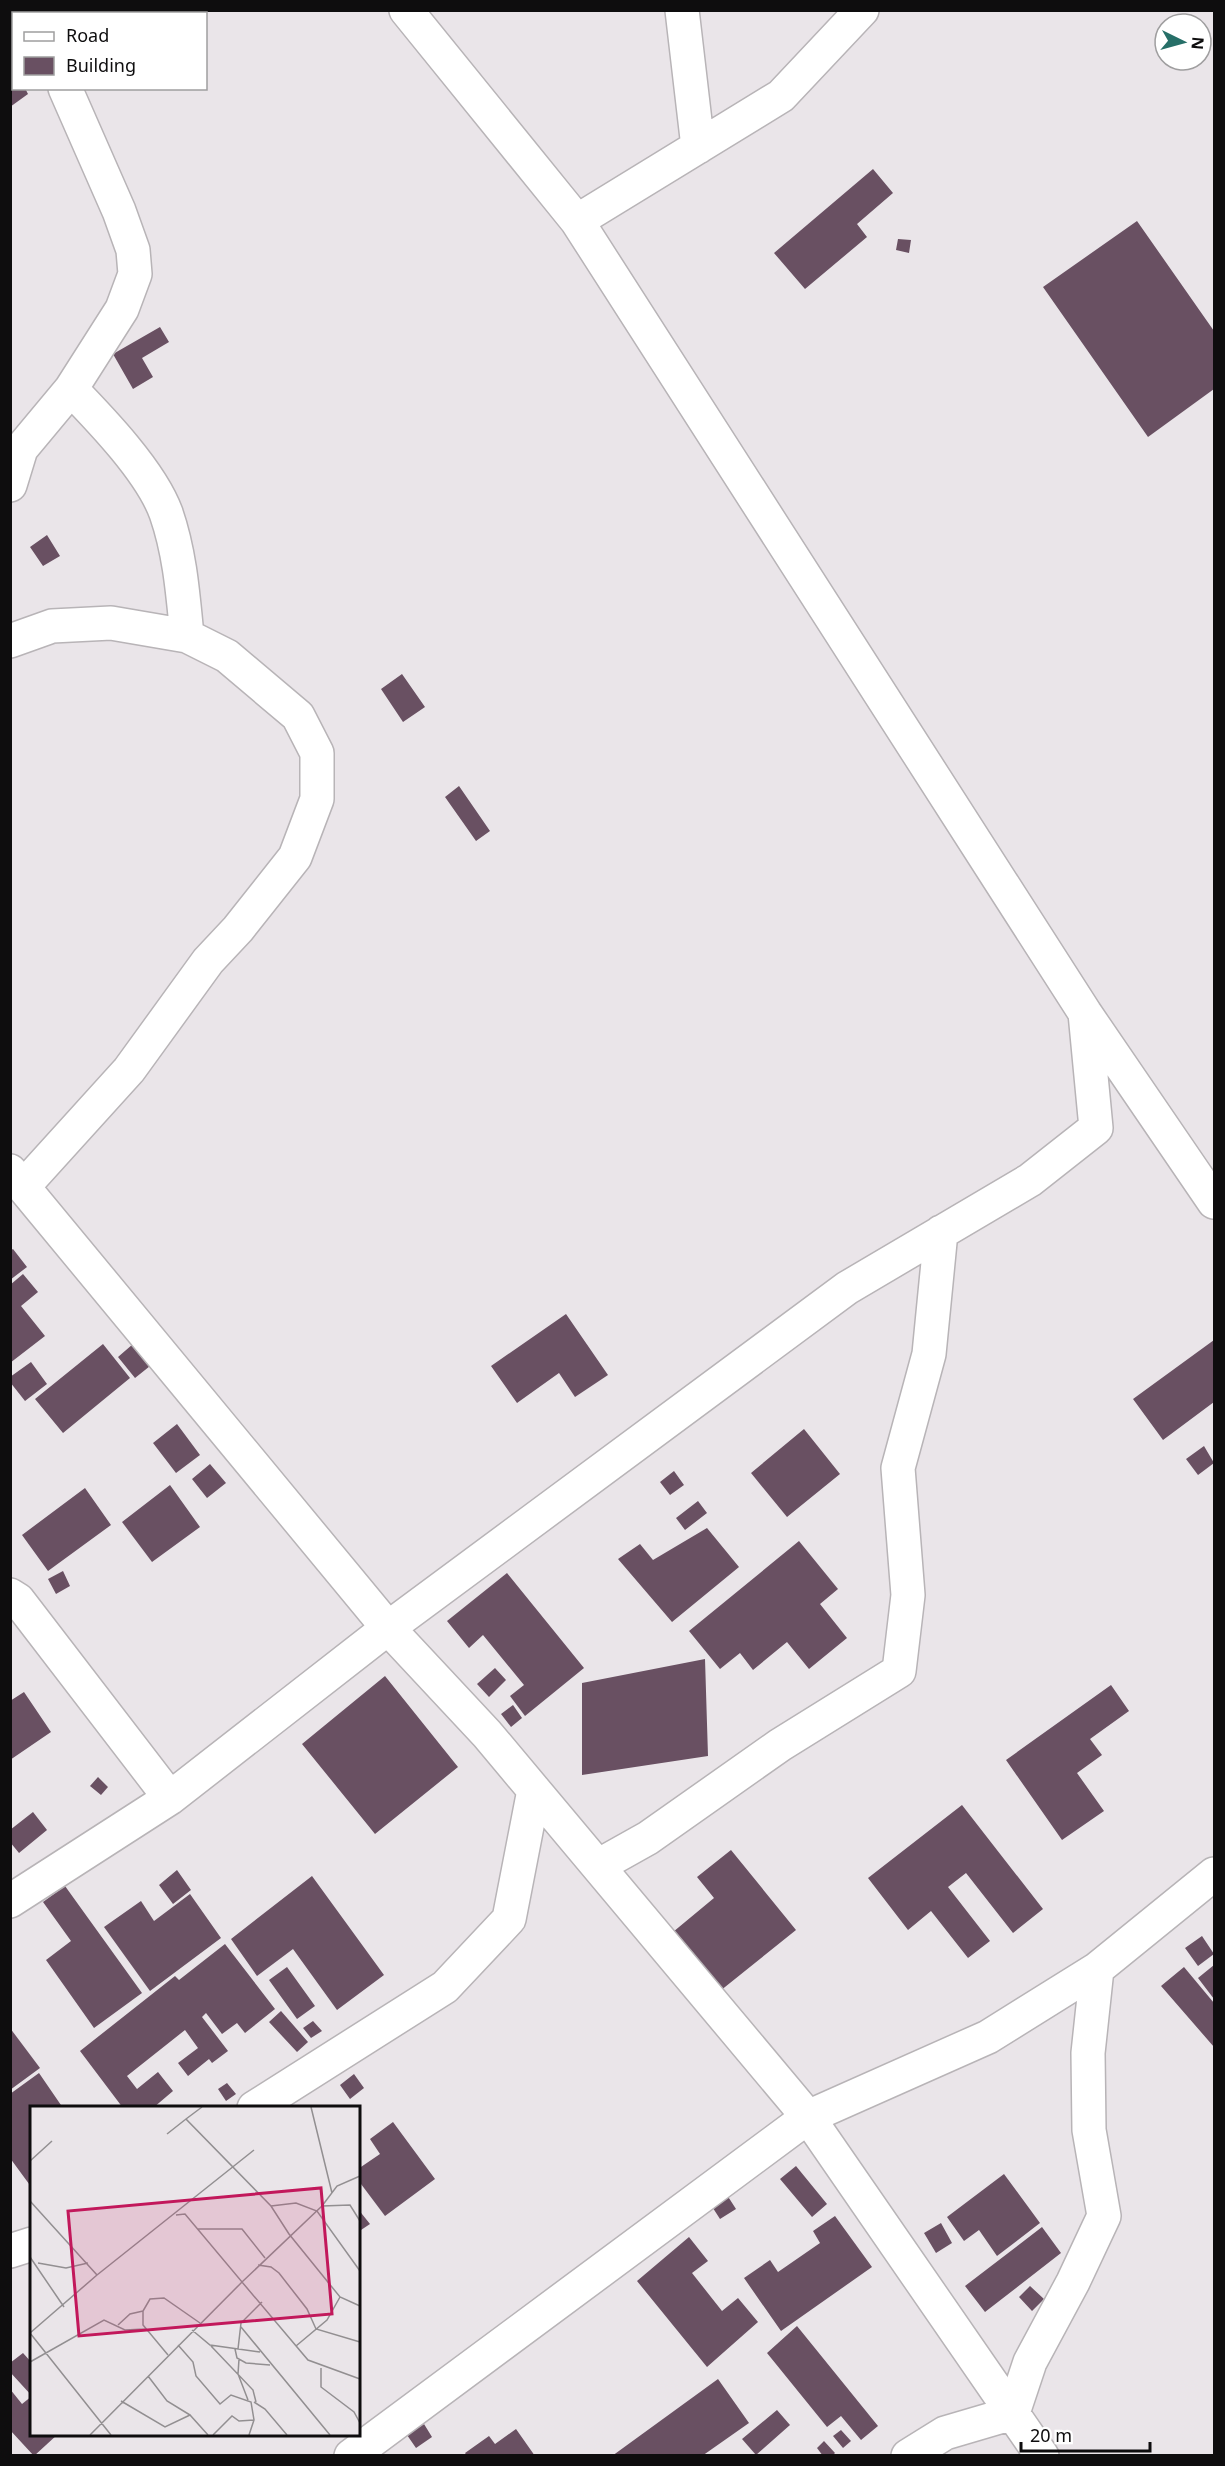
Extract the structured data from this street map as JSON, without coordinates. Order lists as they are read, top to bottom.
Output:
{
  "legend": ["Road", "Building"],
  "scale_bar": "20 m",
  "north": "right"
}
